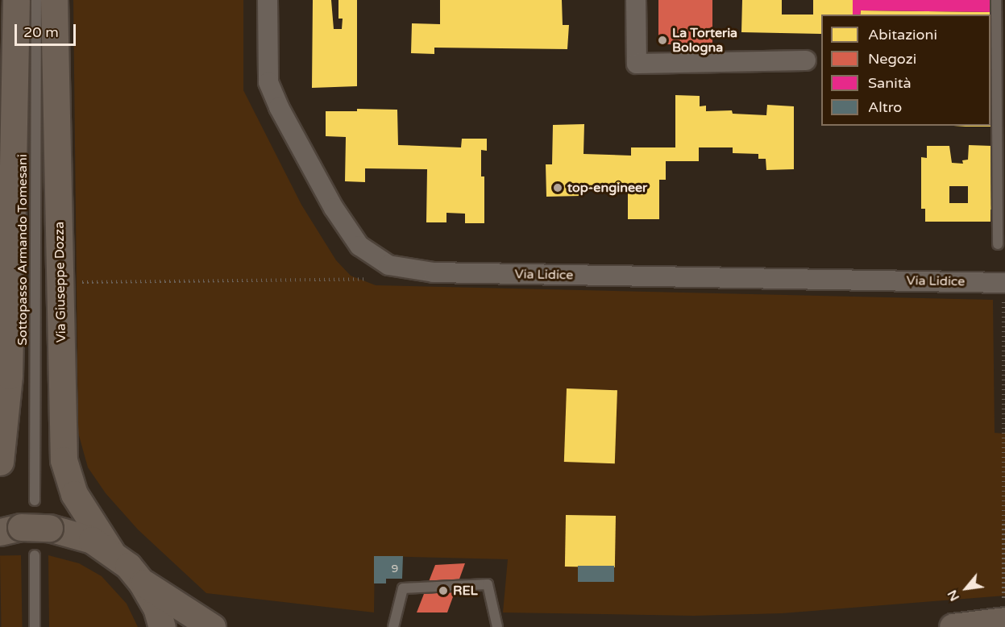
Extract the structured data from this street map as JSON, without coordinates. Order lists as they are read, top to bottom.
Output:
{
  "streets": {
    "main road": ["Via Giuseppe Dozza"],
    "street": ["Via Lidice"],
    "lane": ["Sottopasso Armando Tomesani"]
  },
  "places": ["La Torteria Bologna", "top-engineer", "REL"],
  "house_numbers": ["9"],
  "legend": [
    "Abitazioni",
    "Negozi",
    "Sanità",
    "Altro"
  ],
  "scale_bar": "20 m",
  "north": "bottom left"
}
